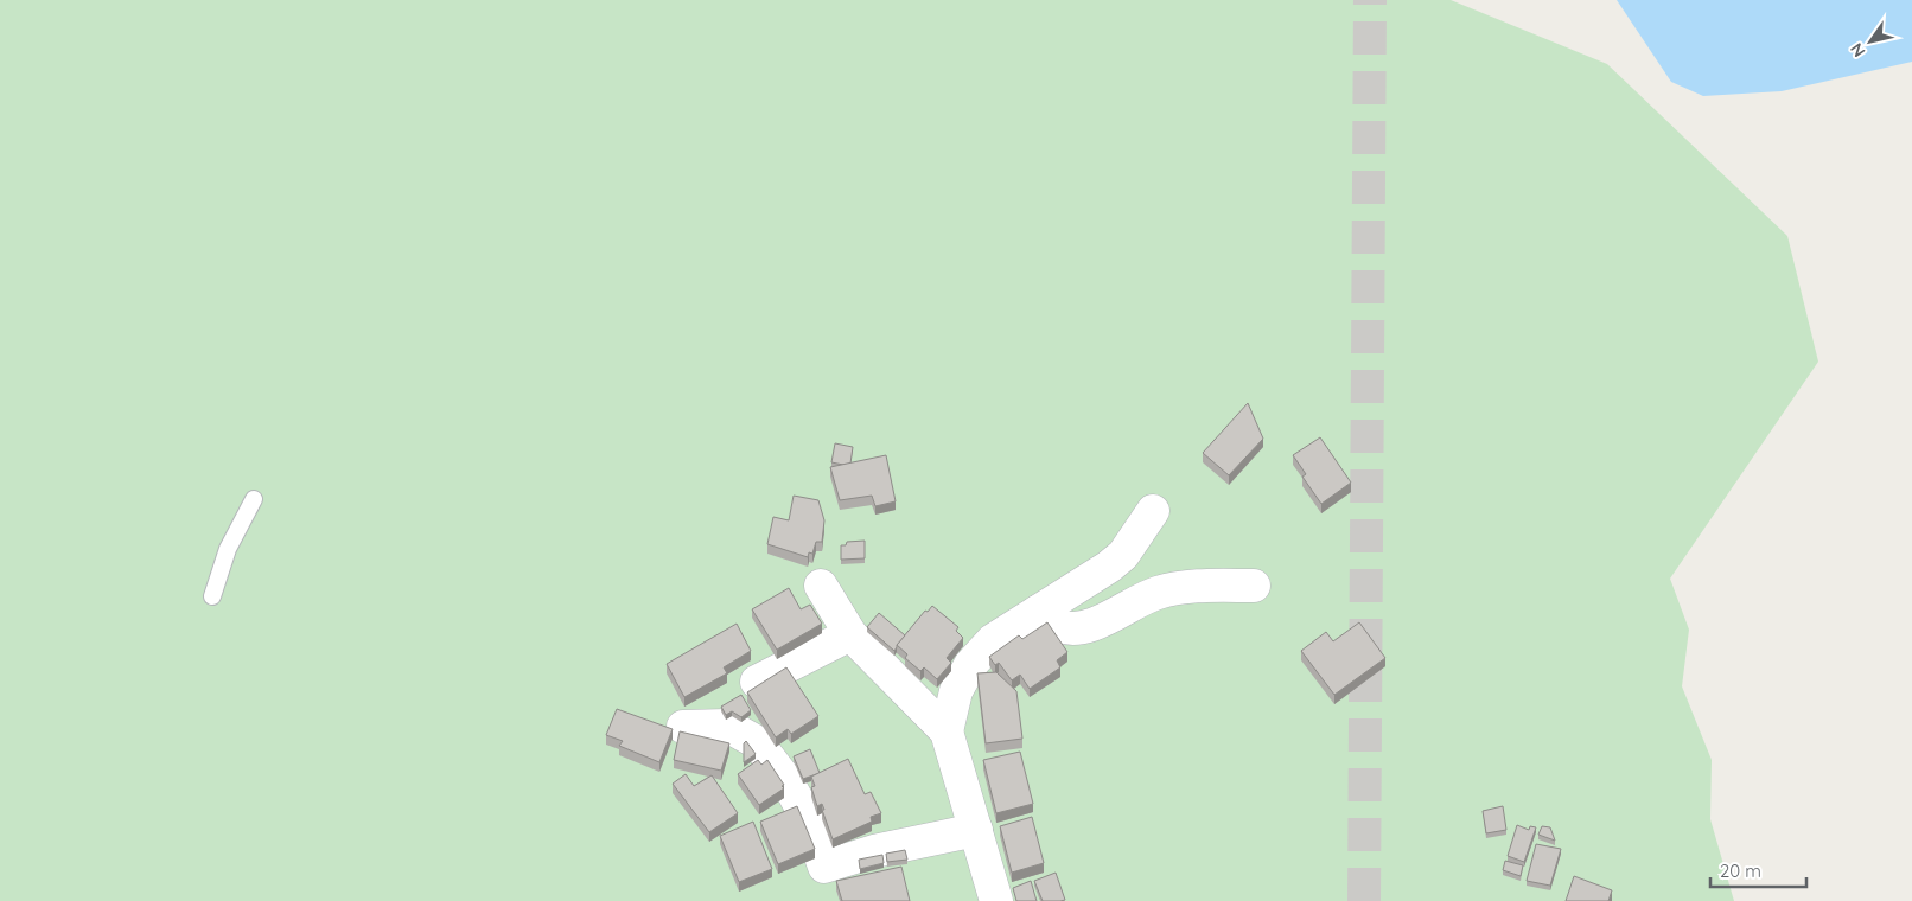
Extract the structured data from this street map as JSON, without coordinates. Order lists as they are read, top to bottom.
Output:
{
  "scale_bar": "20 m",
  "north": "bottom left"
}
